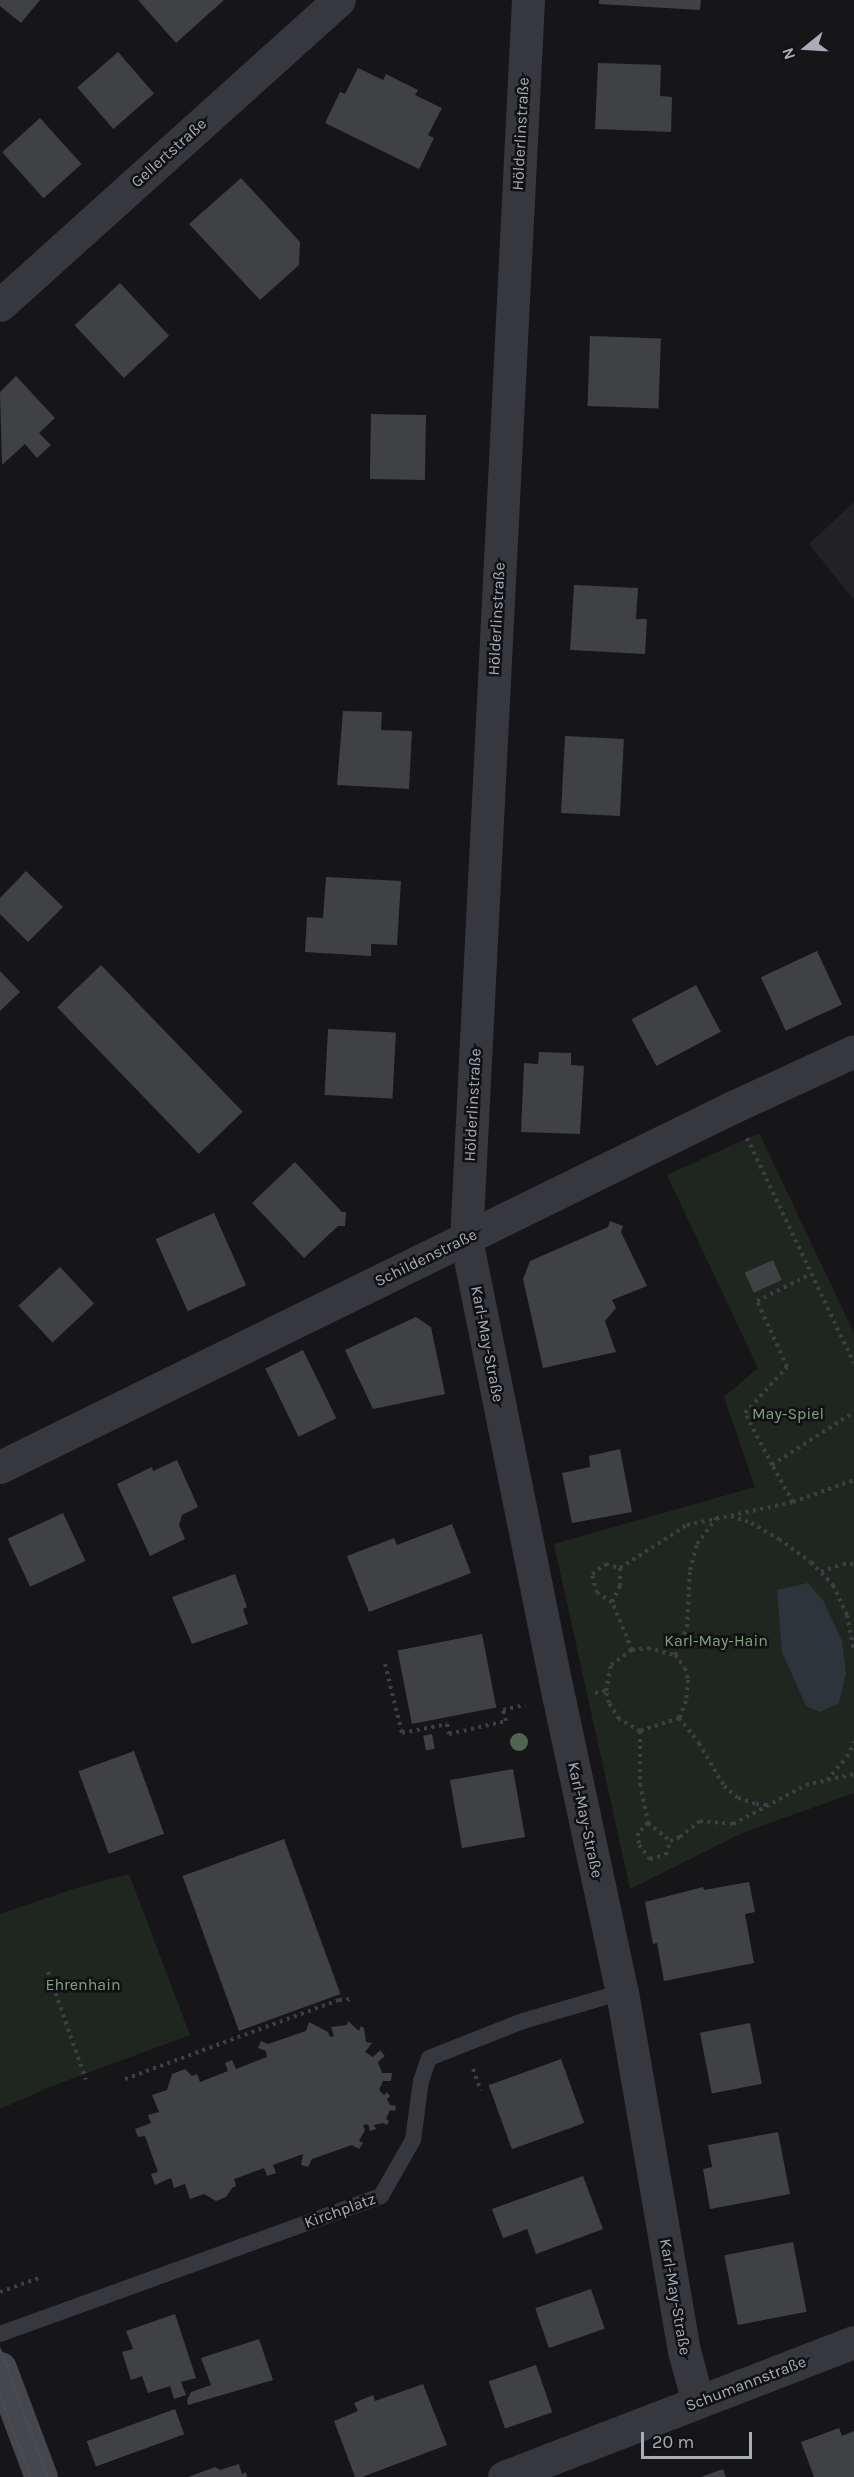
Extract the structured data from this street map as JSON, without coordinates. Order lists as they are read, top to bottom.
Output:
{
  "streets": {
    "street": [
      "Hölderlinstraße",
      "Gellertstraße",
      "Schildenstraße",
      "Karl-May-Straße",
      "Schumannstraße"
    ],
    "lane": ["Kirchplatz"]
  },
  "crossings": [
    ["Hölderlinstraße", "Schildenstraße"],
    ["Hölderlinstraße", "Karl-May-Straße"],
    ["Schildenstraße", "Karl-May-Straße"],
    ["Karl-May-Straße", "Kirchplatz"],
    ["Karl-May-Straße", "Schumannstraße"]
  ],
  "parks": ["May-Spiel", "Karl-May-Hain", "Ehrenhain"],
  "scale_bar": "20 m",
  "north": "left"
}
